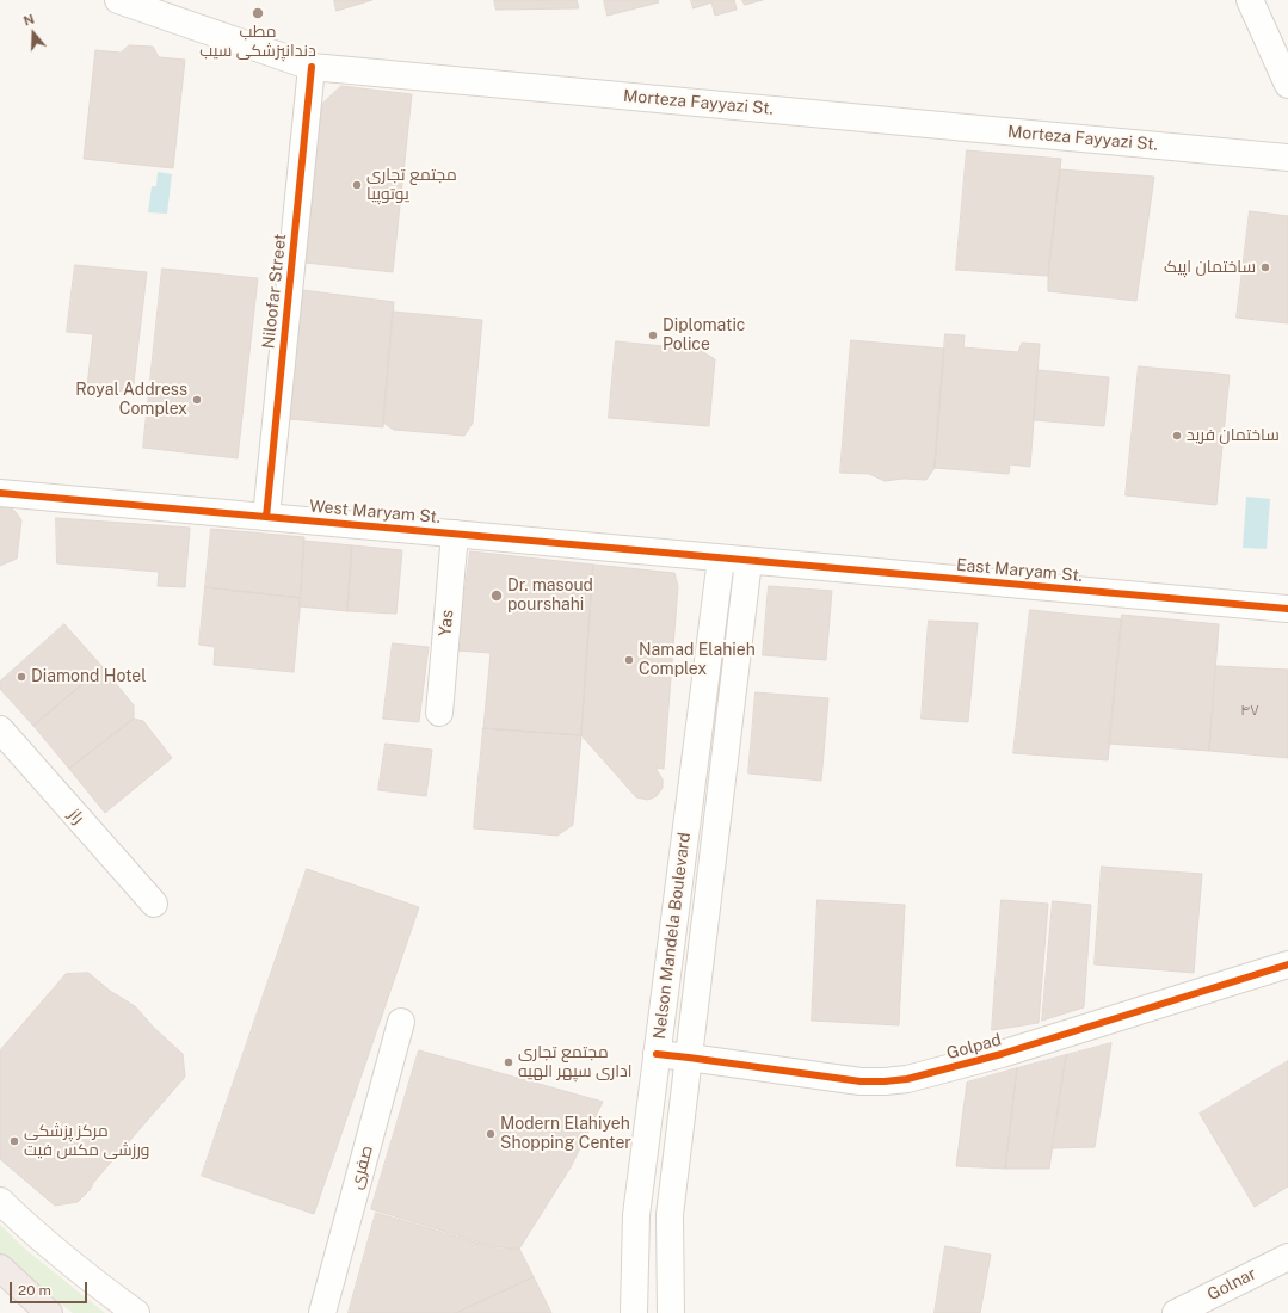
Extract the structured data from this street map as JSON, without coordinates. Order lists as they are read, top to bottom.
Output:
{
  "streets": {
    "street": [
      "Morteza Fayyazi St.",
      "Niloofar Street",
      "West Maryam St.",
      "East Maryam St.",
      "Yas",
      "راز",
      "Nelson Mandela Boulevard",
      "Golpad",
      "صفری",
      "Golnar"
    ]
  },
  "crossings": [
    ["Morteza Fayyazi St.", "Niloofar Street"],
    ["Niloofar Street", "West Maryam St."],
    ["West Maryam St.", "East Maryam St."],
    ["West Maryam St.", "Yas"],
    ["West Maryam St.", "Nelson Mandela Boulevard"],
    ["East Maryam St.", "Nelson Mandela Boulevard"],
    ["Nelson Mandela Boulevard", "Golpad"]
  ],
  "places": [
    "مطب دندانپزشکی سیب",
    "مجتمع تجاری یوتوپیا",
    "ساختمان اپیک",
    "Diplomatic Police",
    "Royal Address Complex",
    "ساختمان فرید",
    "Dr. masoud pourshahi",
    "Namad Elahieh Complex",
    "Diamond Hotel",
    "مجتمع تجاری اداری سپهر الهیه",
    "Modern Elahiyeh Shopping Center",
    "مرکز پزشکی ورزشی مکس فیت"
  ],
  "house_numbers": ["۴۷"],
  "scale_bar": "20 m",
  "north": "top"
}
